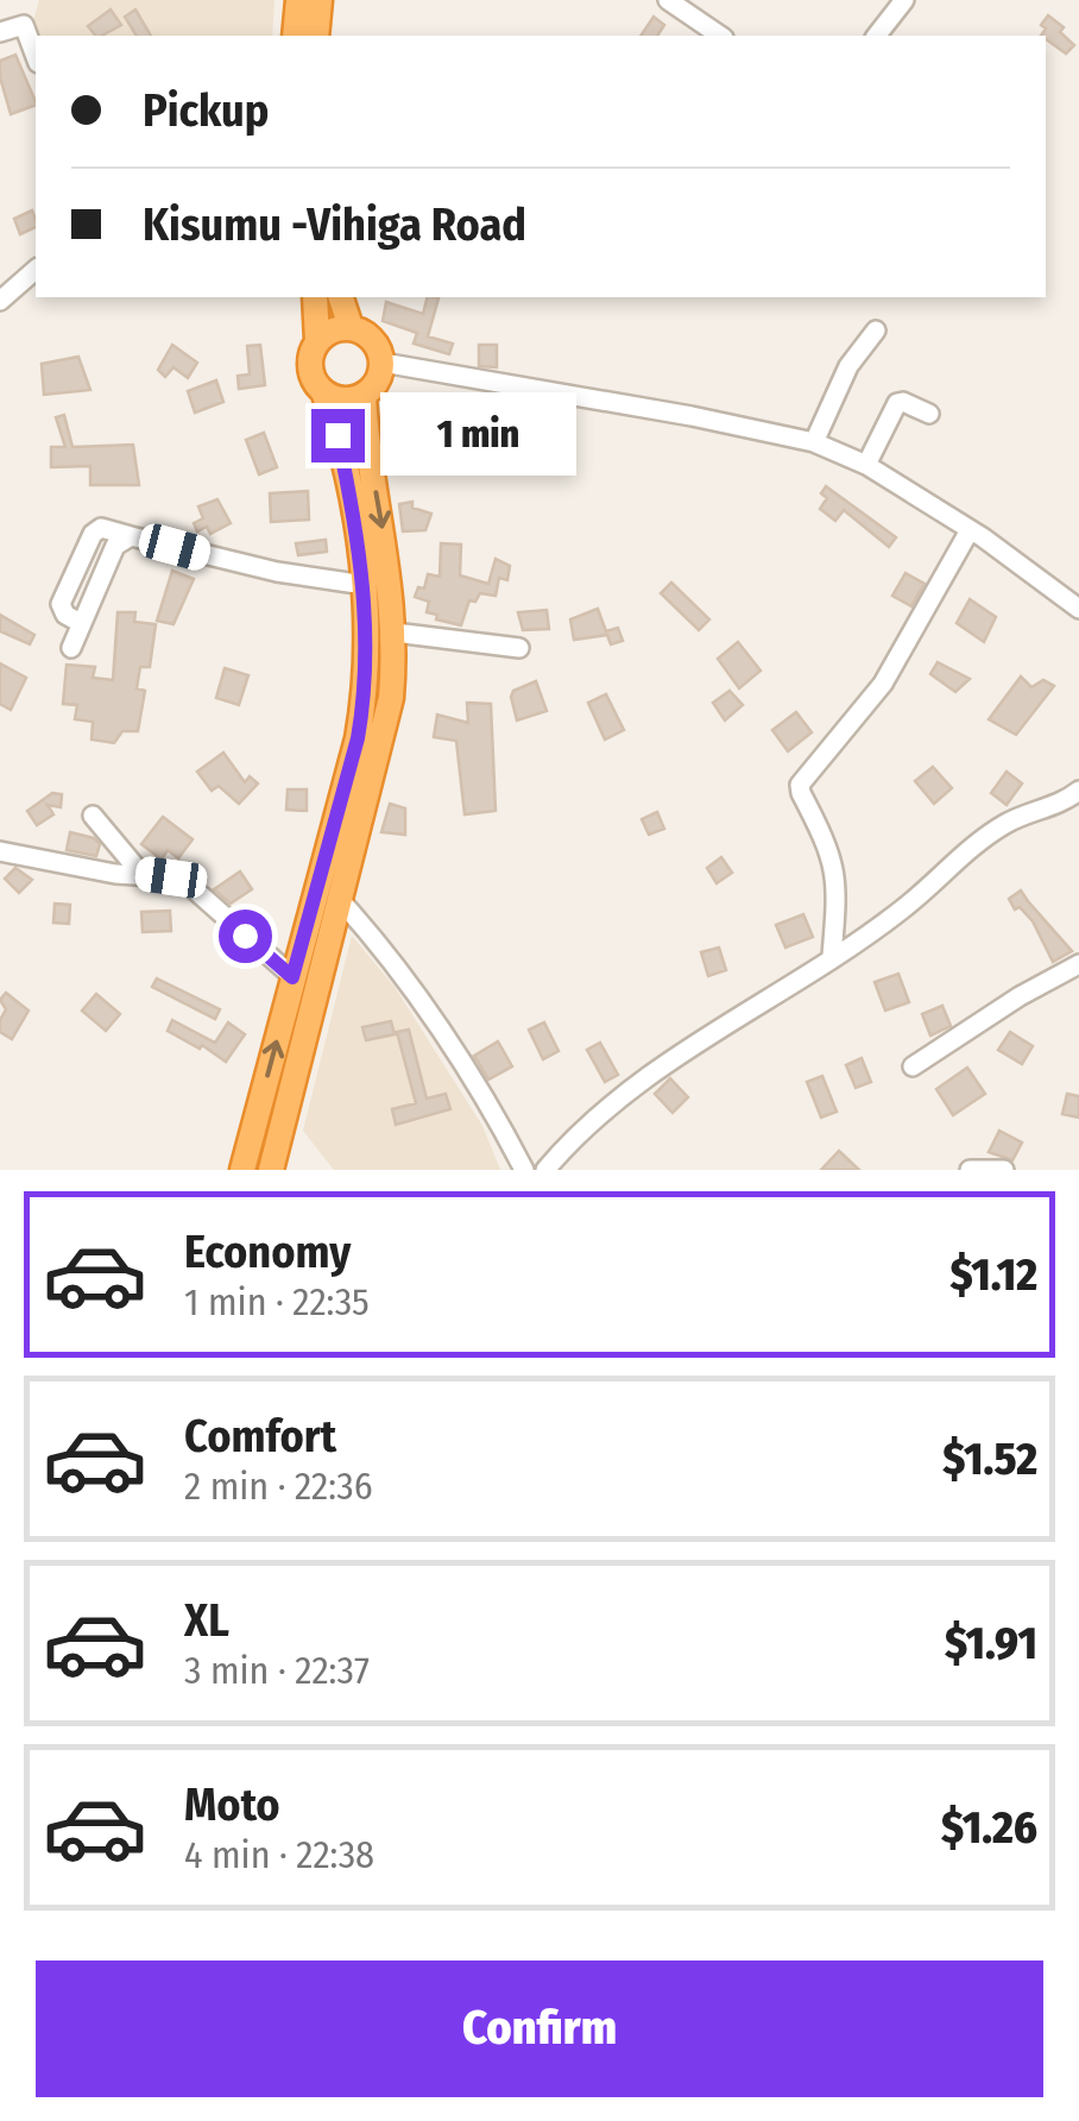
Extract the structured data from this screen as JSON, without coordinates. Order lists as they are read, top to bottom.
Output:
{
  "page": {
    "banner": ["Pickup", "Kisumu -Vihiga Road"],
    "bubble": "1 min",
    "list": [
      {
        "name": "Economy",
        "note": "1 min · 22:35",
        "value": "$1.12"
      },
      {
        "name": "Comfort",
        "note": "2 min · 22:36",
        "value": "$1.52"
      },
      {
        "name": "XL",
        "note": "3 min · 22:37",
        "value": "$1.91"
      },
      {
        "name": "Moto",
        "note": "4 min · 22:38",
        "value": "$1.26"
      }
    ],
    "buttons": "Confirm"
  }
}
